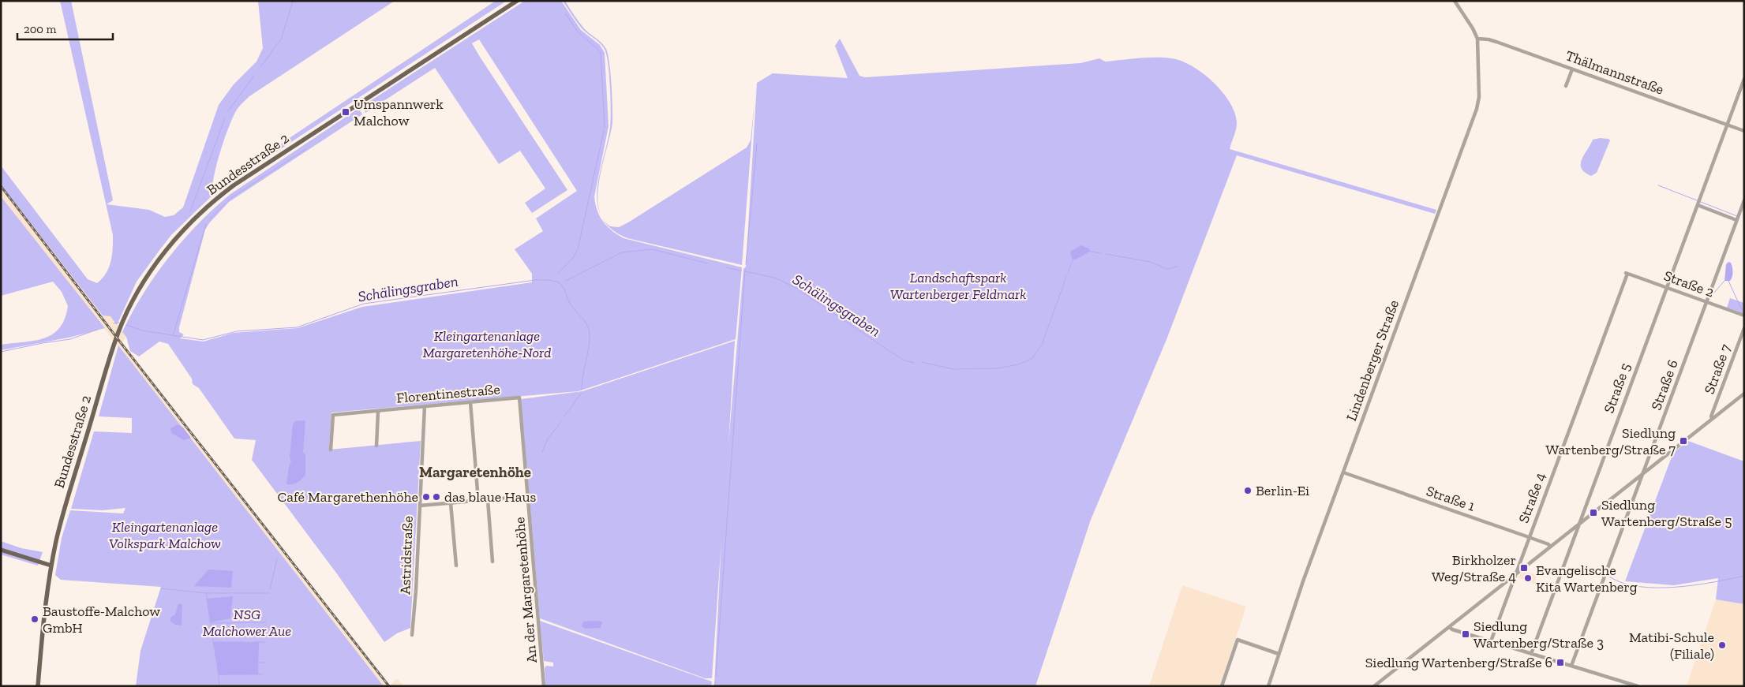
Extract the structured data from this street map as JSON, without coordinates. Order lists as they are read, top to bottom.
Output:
{
  "streets": {
    "main road": ["Bundesstraße 2"],
    "street": [
      "Thälmannstraße",
      "Straße 2",
      "Lindenberger Straße",
      "Straße 7",
      "Straße 6",
      "Straße 5",
      "Florentinestraße",
      "Straße 4",
      "Straße 1",
      "Astridstraße",
      "An der Margaretenhöhe"
    ]
  },
  "crossings": [
    ["Thälmannstraße", "Lindenberger Straße"],
    ["Thälmannstraße", "Straße 5"],
    ["Straße 2", "Straße 6"],
    ["Straße 2", "Straße 5"],
    ["Straße 2", "Straße 4"],
    ["Lindenberger Straße", "Straße 1"],
    ["Florentinestraße", "Astridstraße"],
    ["Florentinestraße", "An der Margaretenhöhe"],
    ["Straße 4", "Straße 1"]
  ],
  "districts": ["Margaretenhöhe"],
  "water": ["Schälingsgraben"],
  "parks": [
    "Landschaftspark Wartenberger Feldmark",
    "Kleingartenanlage Margaretenhöhe-Nord",
    "Kleingartenanlage Volkspark Malchow",
    "NSG Malchower Aue"
  ],
  "places": {
    "transit": [
      "Umspannwerk Malchow",
      "Siedlung Wartenberg/Straße 7",
      "Siedlung Wartenberg/Straße 5",
      "Birkholzer Weg/Straße 4",
      "Siedlung Wartenberg/Straße 3",
      "Siedlung Wartenberg/Straße 6"
    ],
    "other": [
      "Berlin-Ei",
      "Café Margarethenhöhe",
      "das blaue Haus",
      "Evangelische Kita Wartenberg",
      "Baustoffe-Malchow GmbH",
      "Matibi-Schule (Filiale)"
    ]
  },
  "scale_bar": "200 m"
}
